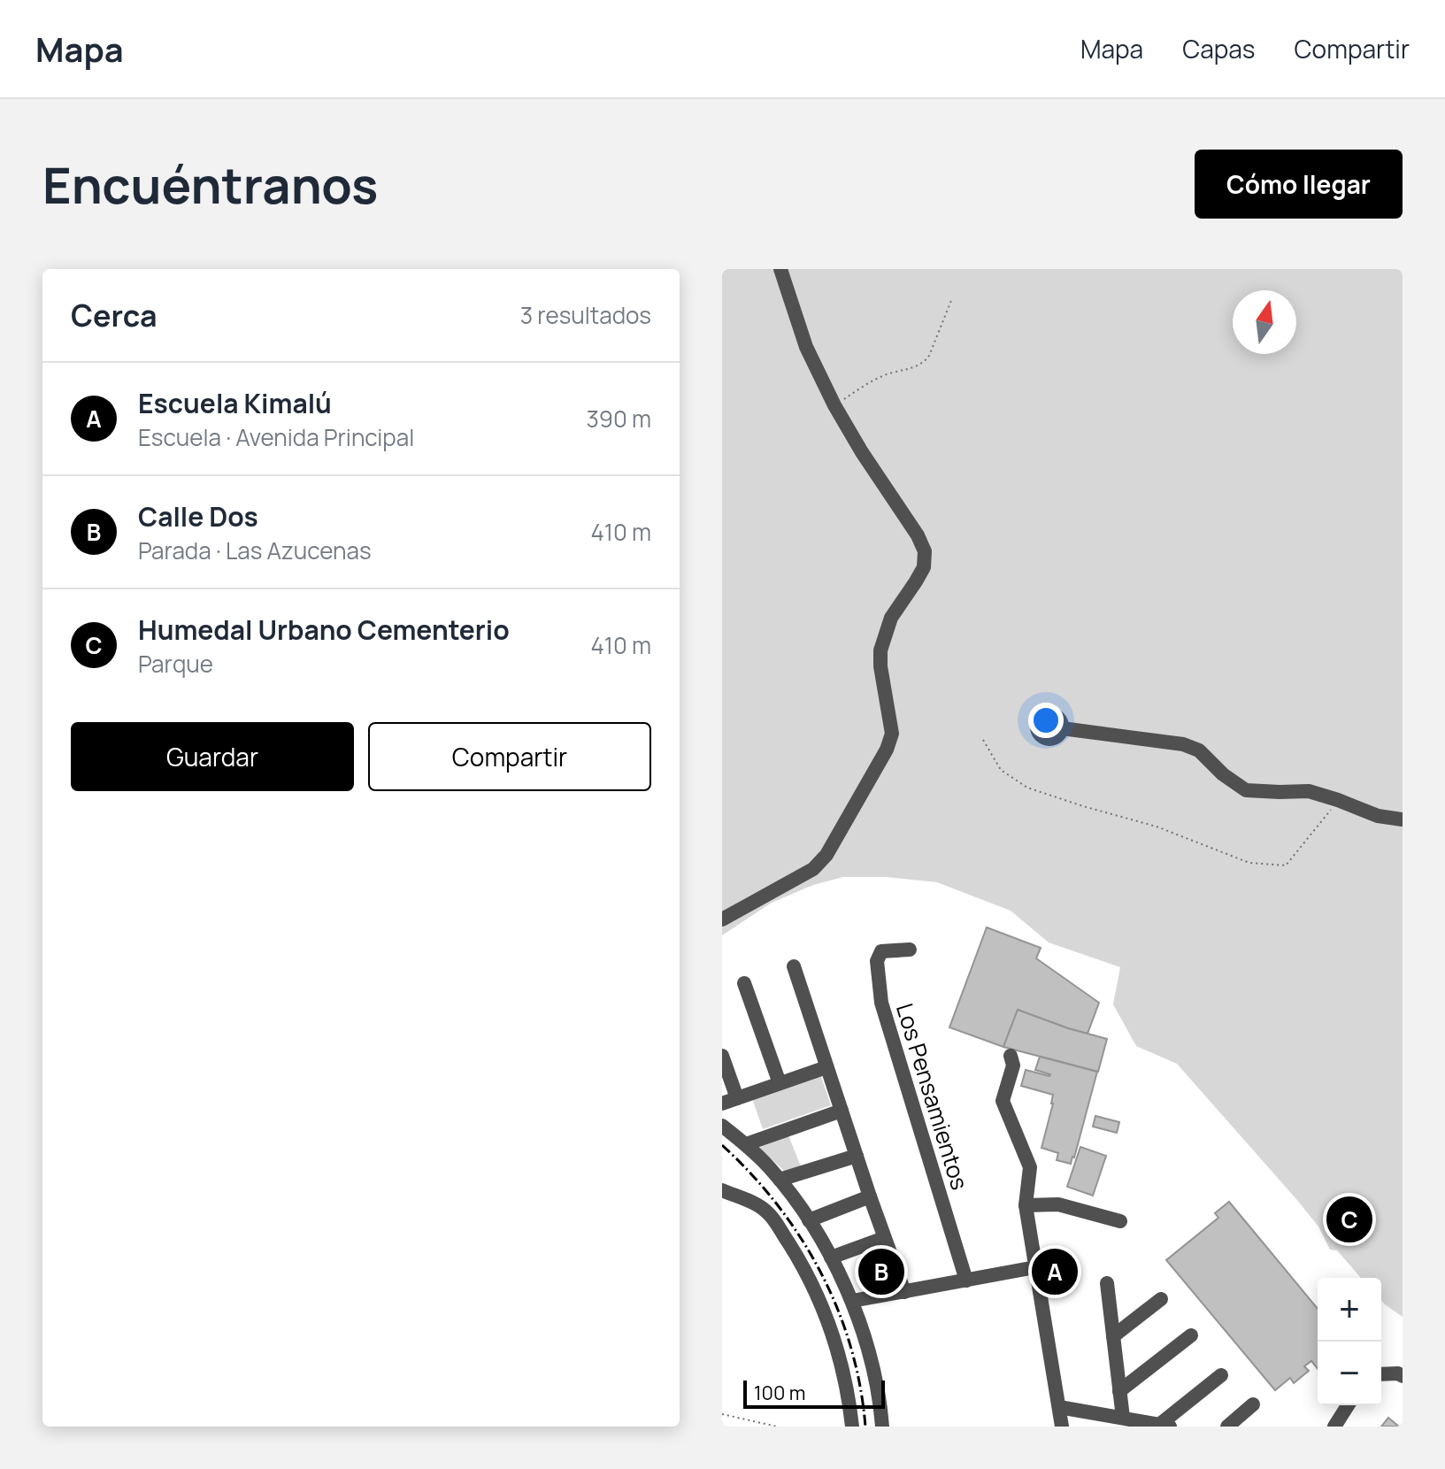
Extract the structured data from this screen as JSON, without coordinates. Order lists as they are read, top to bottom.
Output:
{
  "streets": {
    "street": ["Los Pensamientos"]
  },
  "scale_bar": "100 m",
  "north": "top",
  "page": {
    "header": "Mapa",
    "nav": ["Mapa", "Capas", "Compartir"],
    "buttons": [
      "Cómo llegar",
      ["Guardar", "Compartir"]
    ],
    "title": "Encuéntranos",
    "heading": ["Cerca", "3 resultados"],
    "list": [
      {
        "mark": "A",
        "name": "Escuela Kimalú",
        "note": "Escuela · Avenida Principal",
        "value": "390 m"
      },
      {
        "mark": "B",
        "name": "Calle Dos",
        "note": "Parada · Las Azucenas",
        "value": "410 m"
      },
      {
        "mark": "C",
        "name": "Humedal Urbano Cementerio",
        "note": "Parque",
        "value": "410 m"
      }
    ],
    "pins": ["C", "A", "B"],
    "map_buttons": ["+", "−"],
    "scale": "100 m"
  }
}
